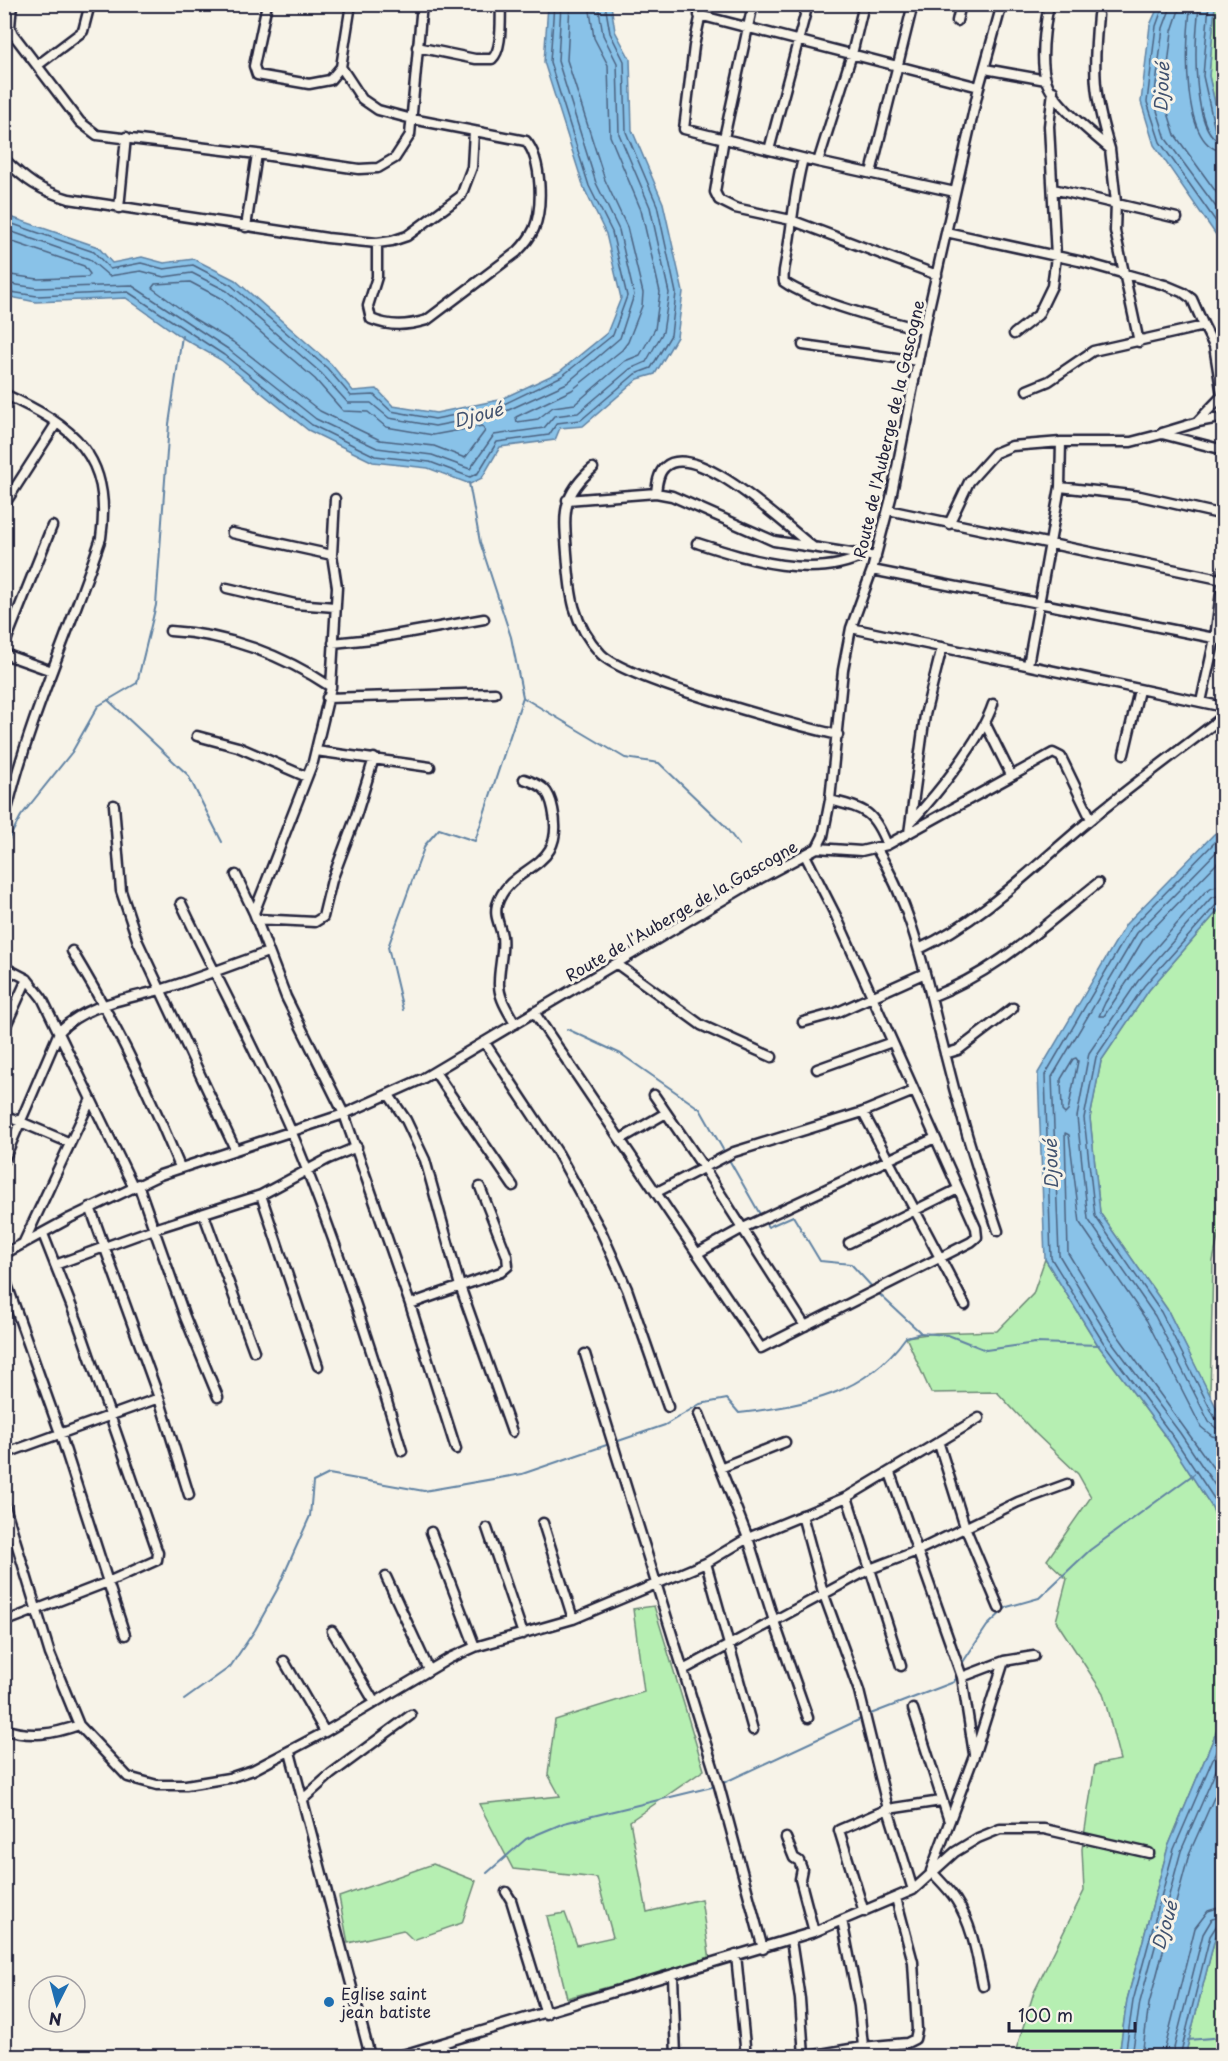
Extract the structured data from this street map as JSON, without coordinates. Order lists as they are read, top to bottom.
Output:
{
  "streets": {
    "street": ["Route de l'Auberge de la Gascogne"]
  },
  "water": ["Djoué"],
  "places": ["Eglise saint jean batiste"],
  "scale_bar": "100 m",
  "north": "bottom"
}
